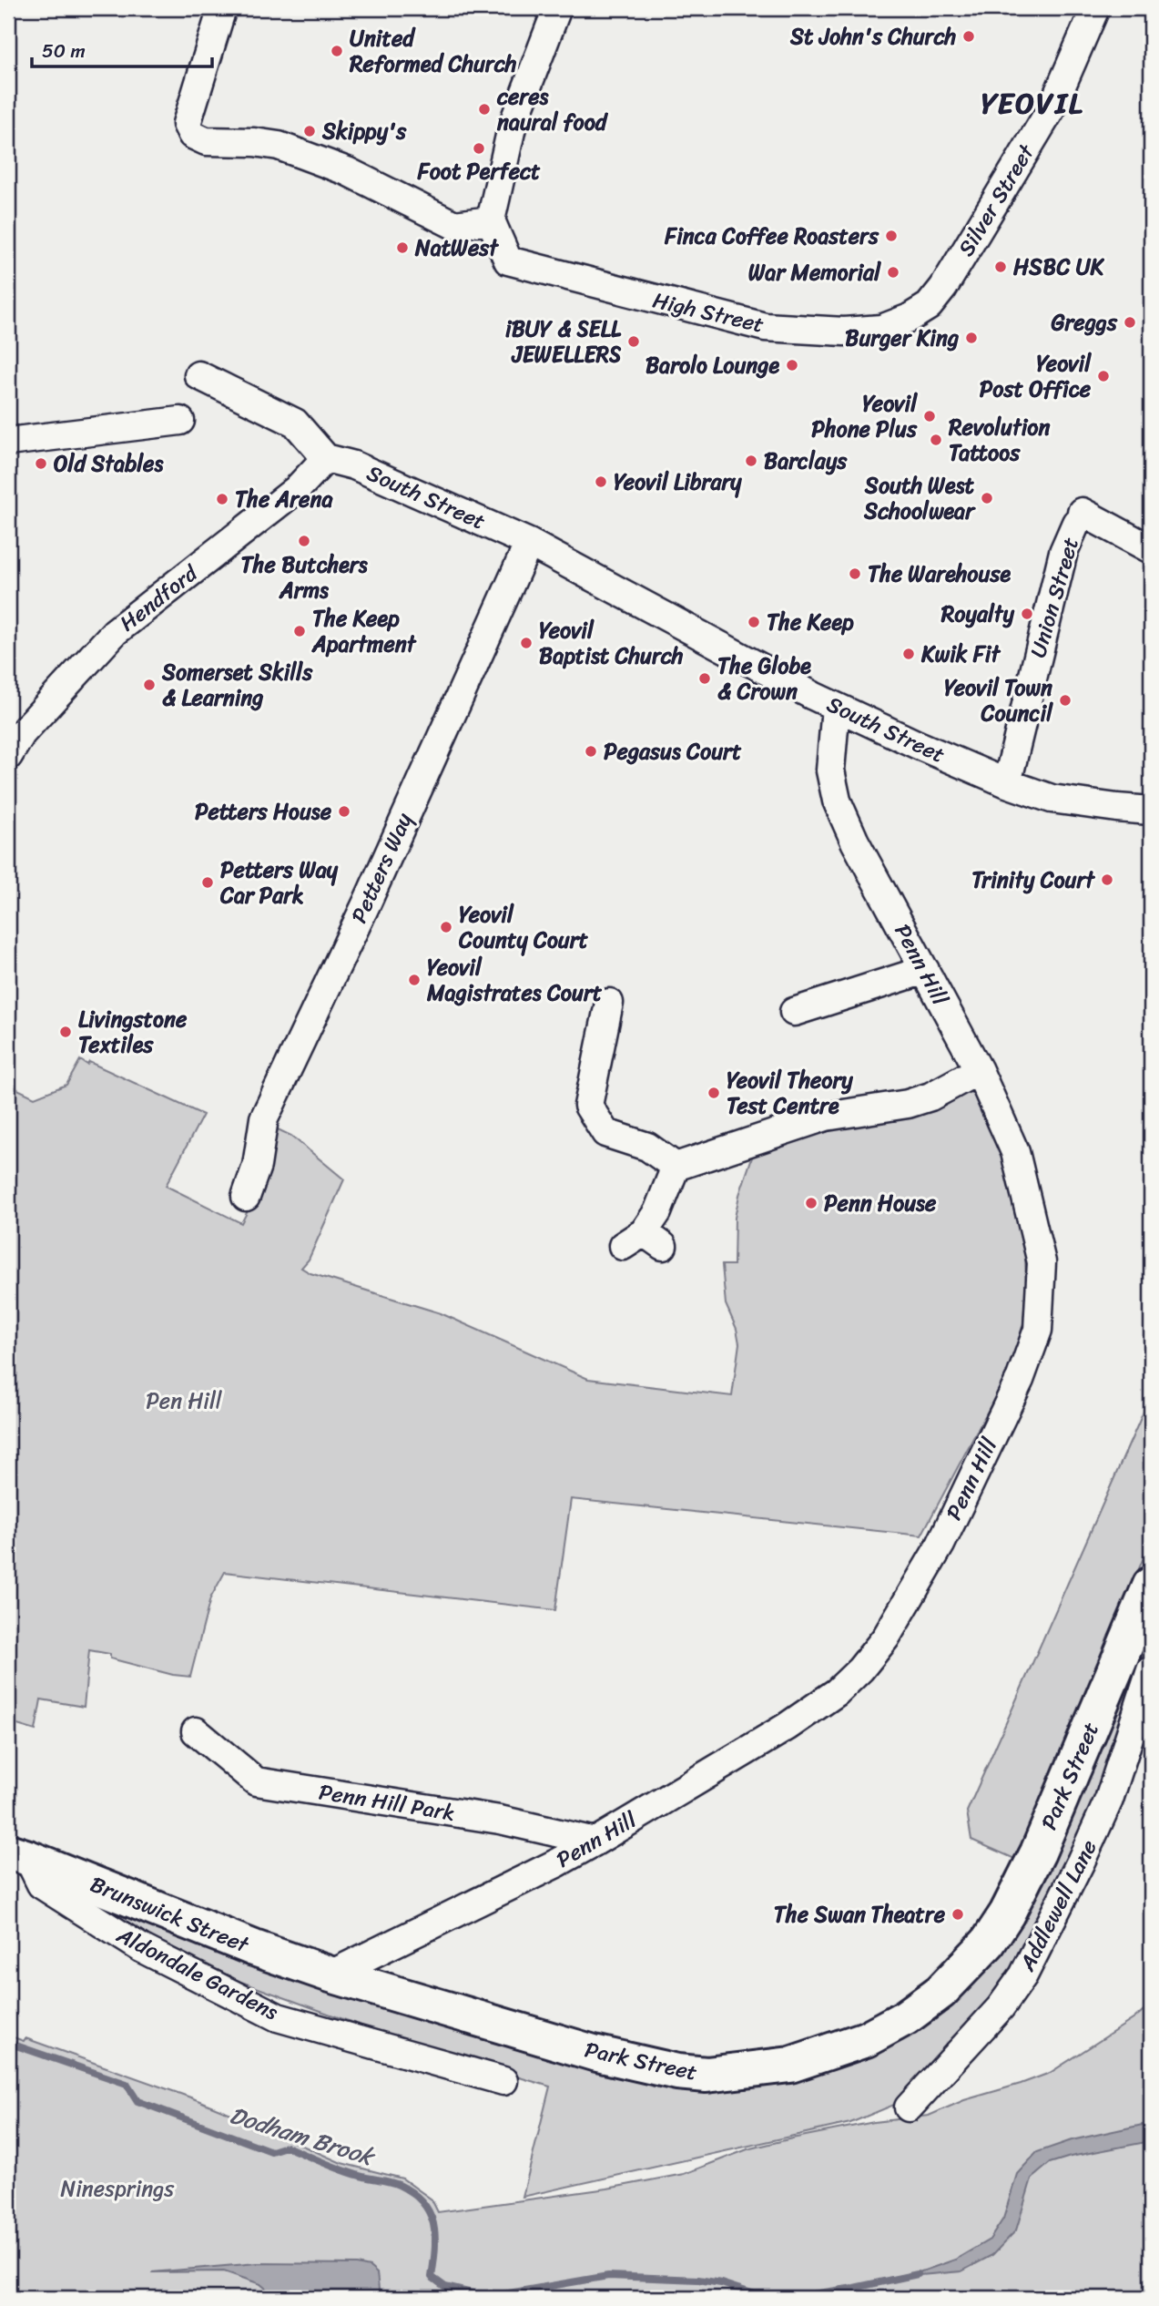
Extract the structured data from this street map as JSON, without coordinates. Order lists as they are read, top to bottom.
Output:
{
  "streets": {
    "street": [
      "Silver Street",
      "High Street",
      "South Street",
      "Union Street",
      "Hendford",
      "Petters Way",
      "Penn Hill",
      "Park Street",
      "Penn Hill Park",
      "Addlewell Lane",
      "Brunswick Street",
      "Aldondale Gardens"
    ]
  },
  "crossings": [
    ["Silver Street", "High Street"],
    ["South Street", "Union Street"],
    ["South Street", "Hendford"],
    ["South Street", "Petters Way"],
    ["South Street", "Penn Hill"],
    ["Penn Hill", "Park Street"],
    ["Penn Hill", "Penn Hill Park"],
    ["Penn Hill", "Brunswick Street"],
    ["Park Street", "Brunswick Street"],
    ["Brunswick Street", "Aldondale Gardens"]
  ],
  "districts": ["YEOVIL"],
  "water": ["Dodham Brook"],
  "parks": ["Pen Hill", "Ninesprings"],
  "places": [
    "St John's Church",
    "United Reformed Church",
    "ceres naural food",
    "Skippy's",
    "Foot Perfect",
    "Finca Coffee Roasters",
    "NatWest",
    "HSBC UK",
    "War Memorial",
    "Greggs",
    "Burger King",
    "iBUY & SELL JEWELLERS",
    "Barolo Lounge",
    "Yeovil Post Office",
    "Yeovil Phone Plus",
    "Revolution Tattoos",
    "Barclays",
    "Old Stables",
    "Yeovil Library",
    "South West Schoolwear",
    "The Arena",
    "The Butchers Arms",
    "The Warehouse",
    "Royalty",
    "The Keep",
    "The Keep Apartment",
    "Yeovil Baptist Church",
    "Kwik Fit",
    "The Globe & Crown",
    "Somerset Skills & Learning",
    "Yeovil Town Council",
    "Pegasus Court",
    "Petters House",
    "Trinity Court",
    "Petters Way Car Park",
    "Yeovil County Court",
    "Yeovil Magistrates Court",
    "Livingstone Textiles",
    "Yeovil Theory Test Centre",
    "Penn House",
    "The Swan Theatre"
  ],
  "scale_bar": "50 m"
}
